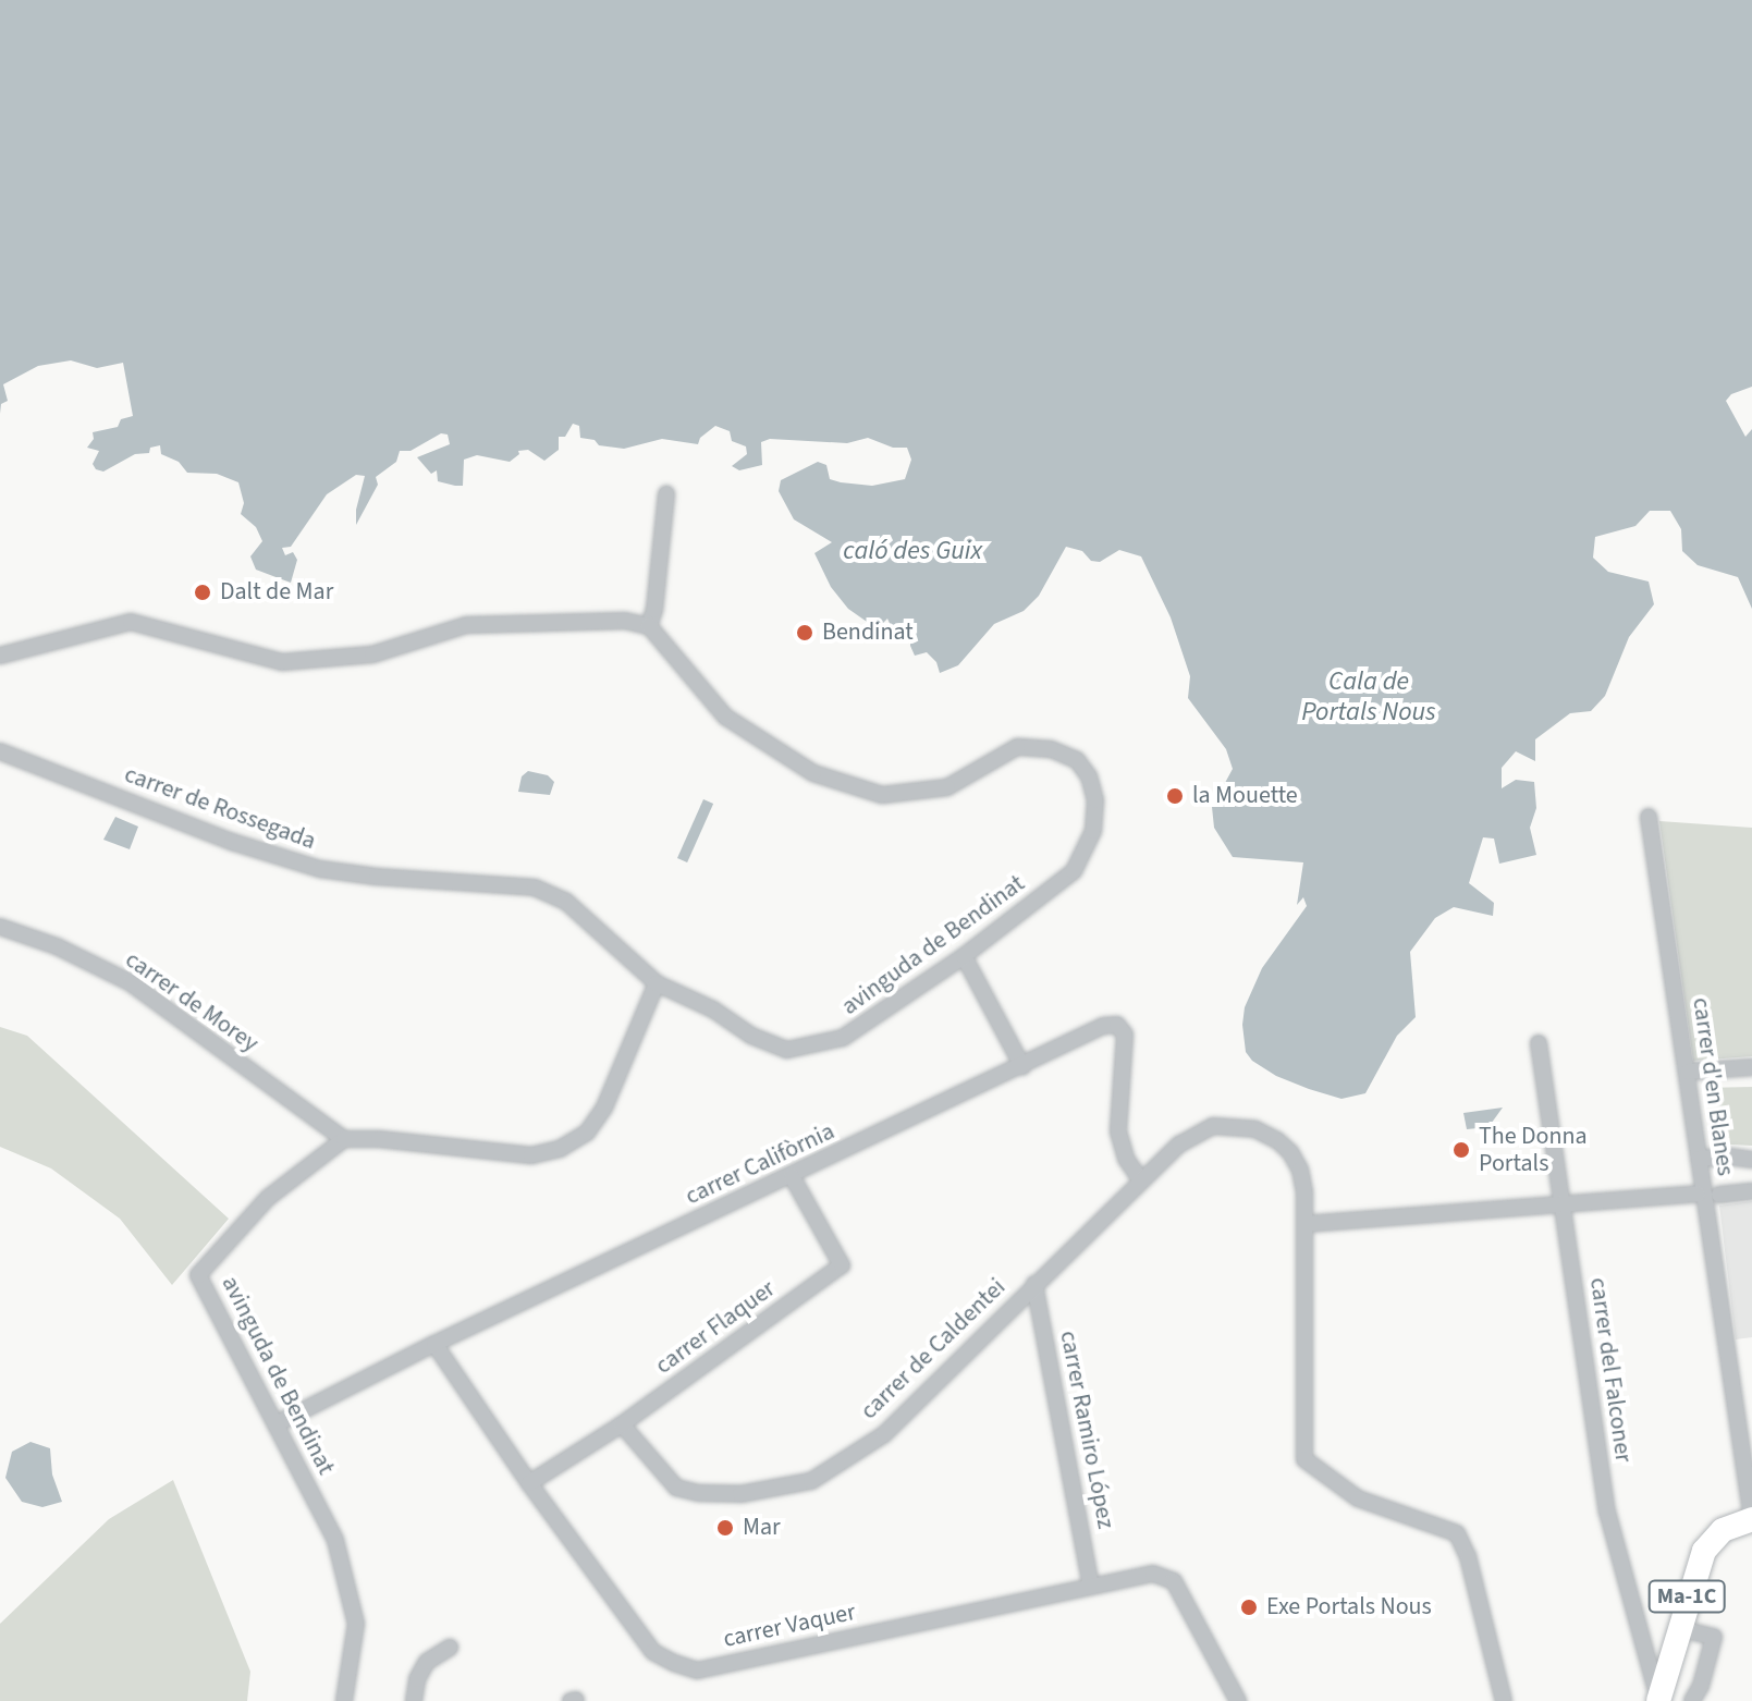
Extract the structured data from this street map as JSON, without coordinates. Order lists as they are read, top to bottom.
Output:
{
  "streets": {
    "main road": ["Ma-1C"],
    "street": [
      "carrer de Rossegada",
      "avinguda de Bendinat",
      "carrer de Morey",
      "carrer d'en Blanes",
      "carrer Califòrnia",
      "carrer Flaquer",
      "carrer de Caldentei",
      "carrer del Falconer",
      "carrer Ramiro López",
      "carrer Vaquer"
    ]
  },
  "crossings": [
    ["carrer de Rossegada", "avinguda de Bendinat"],
    ["avinguda de Bendinat", "carrer de Morey"],
    ["avinguda de Bendinat", "carrer Califòrnia"],
    ["carrer d'en Blanes", "Ma-1C"],
    ["carrer Califòrnia", "carrer Flaquer"],
    ["carrer Califòrnia", "carrer de Caldentei"],
    ["carrer Califòrnia", "carrer Vaquer"],
    ["carrer Flaquer", "carrer de Caldentei"],
    ["carrer Flaquer", "carrer Vaquer"],
    ["carrer de Caldentei", "carrer Ramiro López"],
    ["carrer del Falconer", "Ma-1C"],
    ["carrer Ramiro López", "carrer Vaquer"]
  ],
  "water": ["caló des Guix", "Cala de Portals Nous"],
  "places": [
    "Dalt de Mar",
    "Bendinat",
    "la Mouette",
    "The Donna Portals",
    "Mar",
    "Exe Portals Nous"
  ]
}
